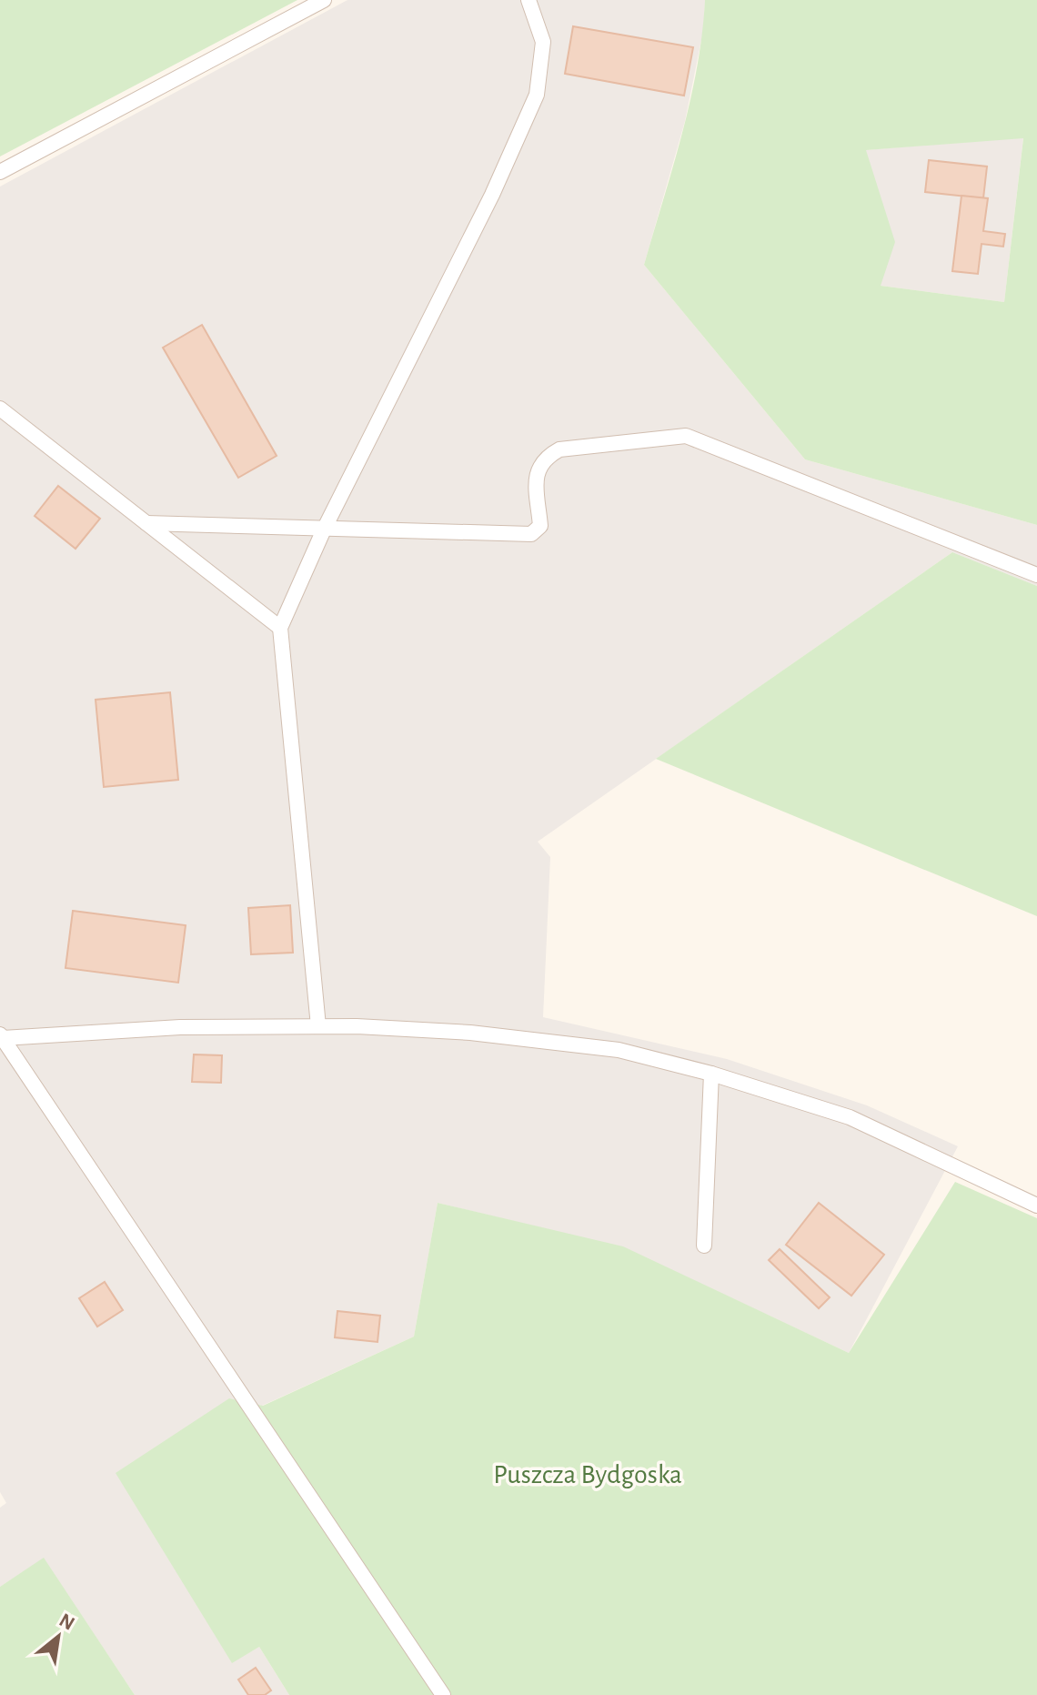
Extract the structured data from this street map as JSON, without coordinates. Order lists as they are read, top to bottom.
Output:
{
  "parks": ["Puszcza Bydgoska"],
  "north": "top right"
}
